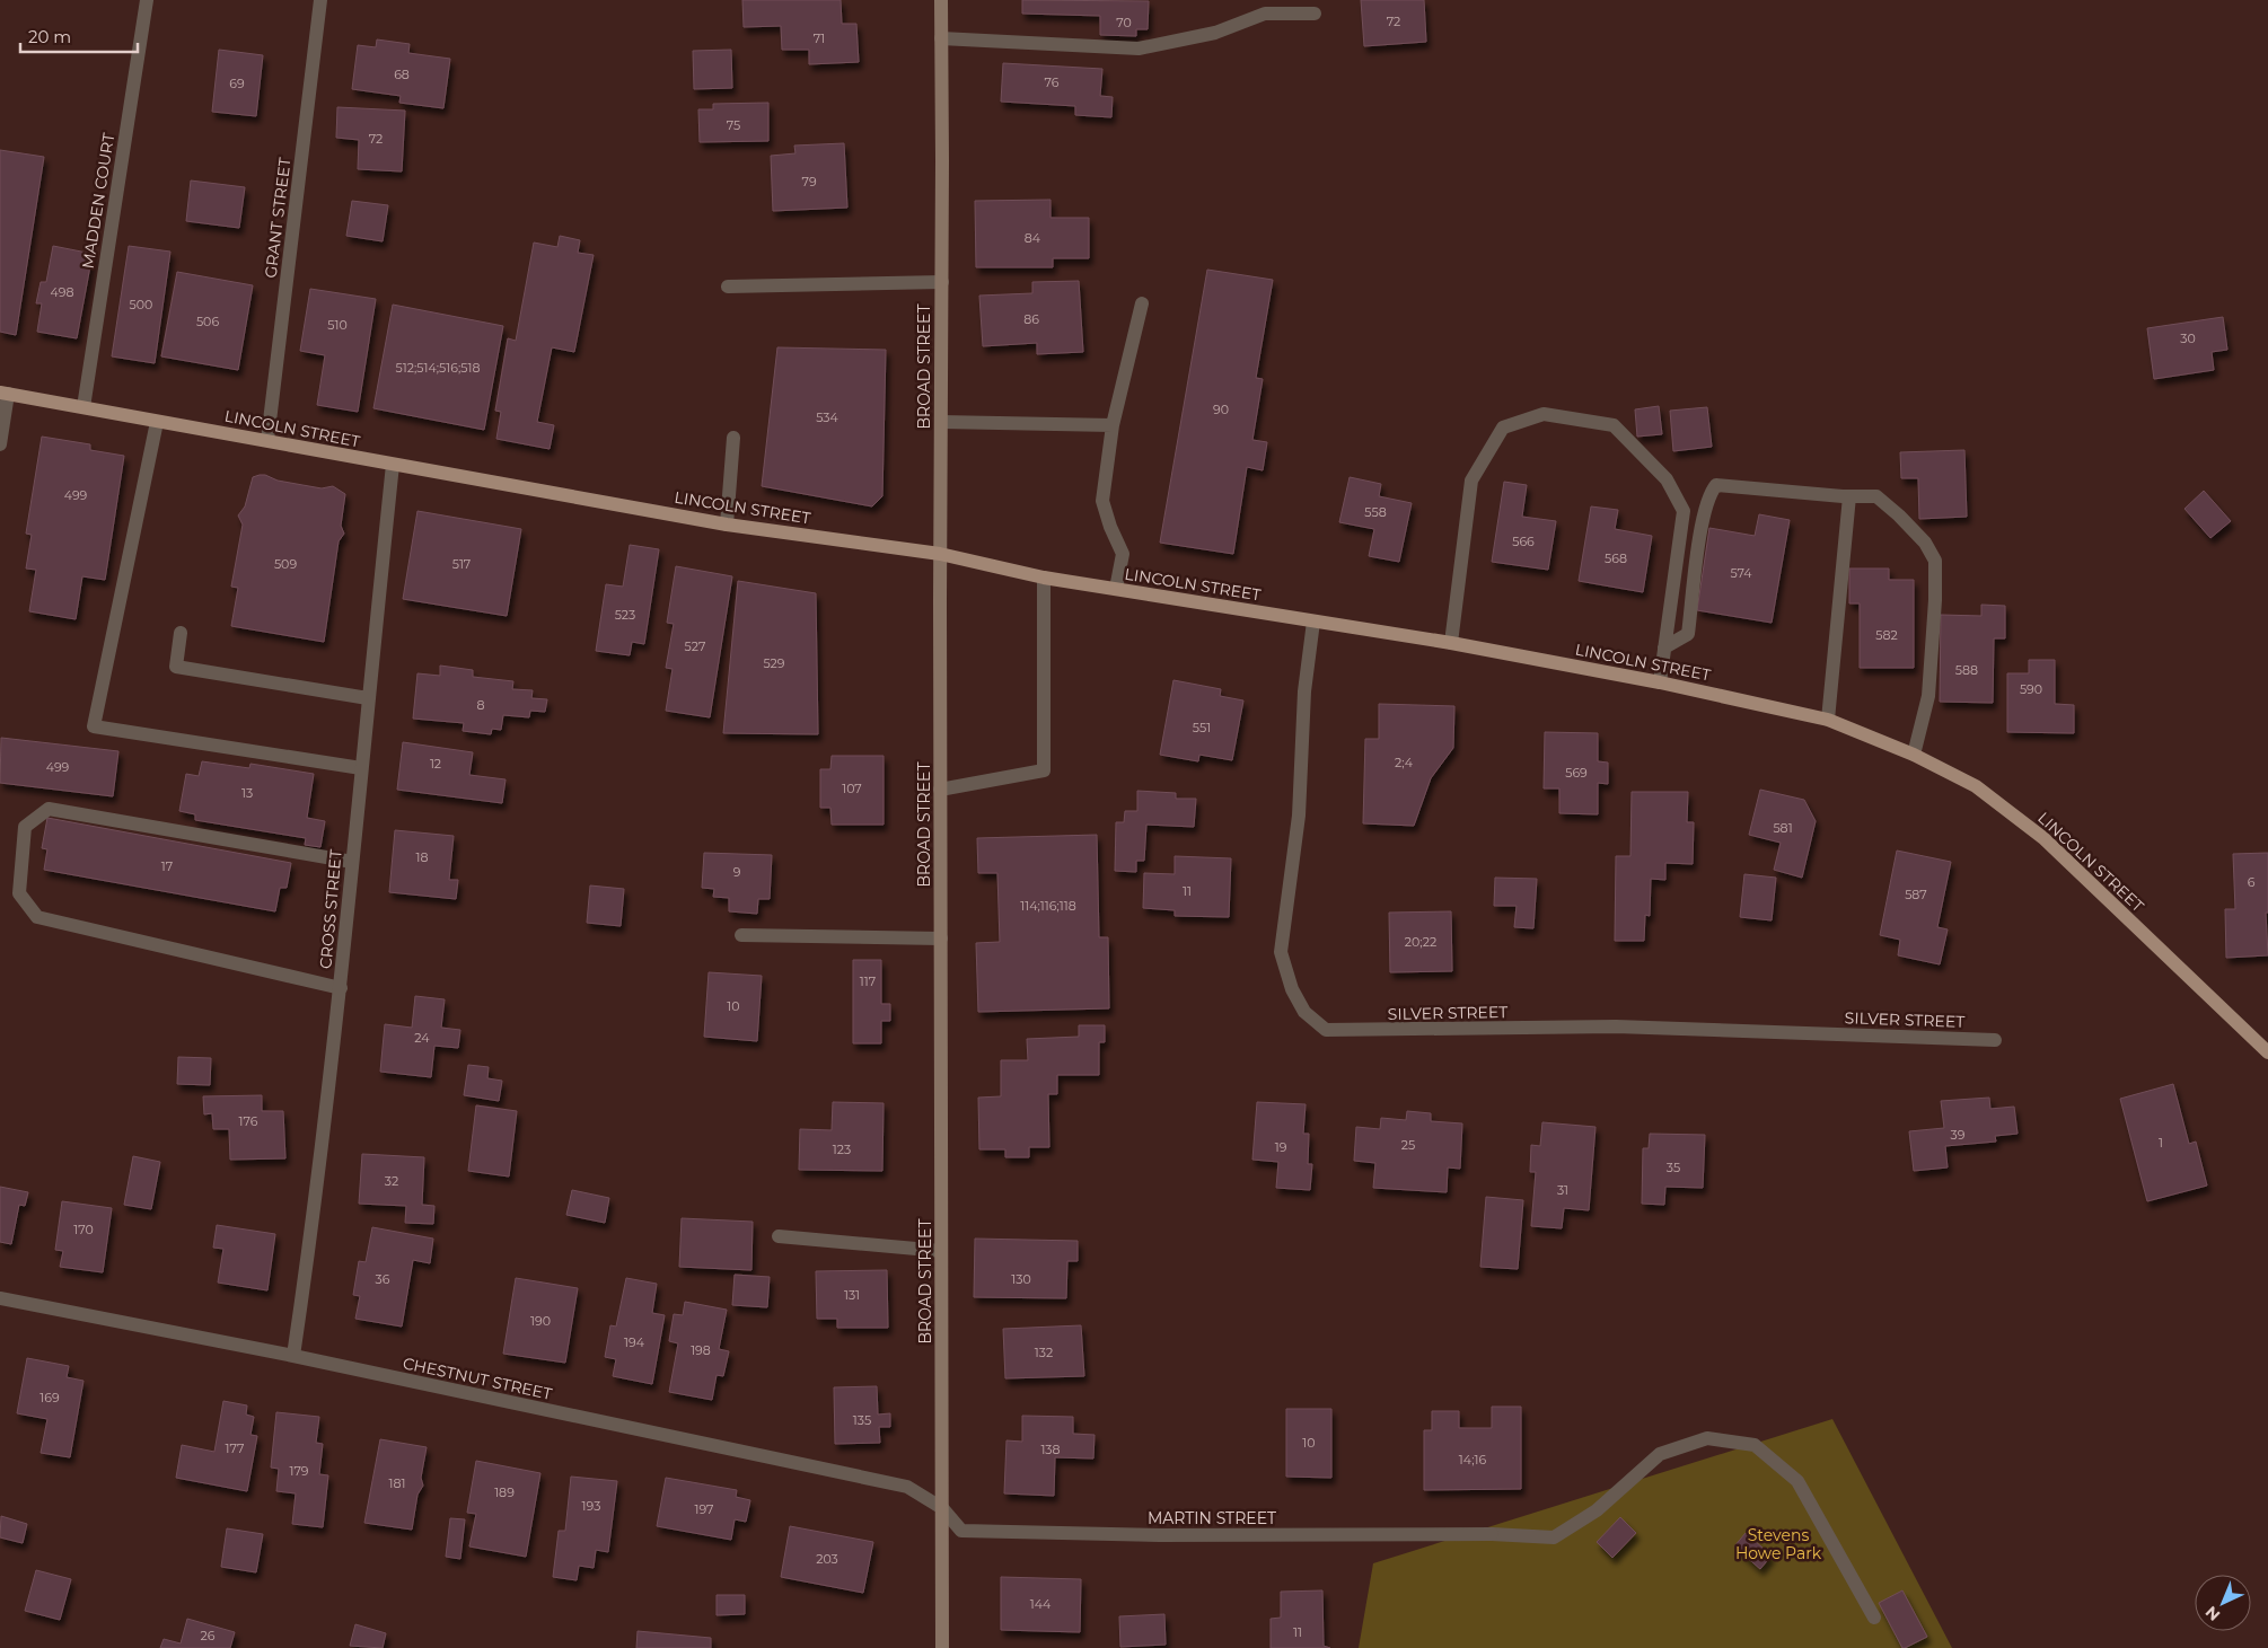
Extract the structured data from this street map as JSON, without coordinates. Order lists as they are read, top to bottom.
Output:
{
  "streets": {
    "main road": ["LINCOLN STREET"],
    "street": [
      "MADDEN COURT",
      "GRANT STREET",
      "BROAD STREET",
      "CROSS STREET",
      "SILVER STREET",
      "CHESTNUT STREET",
      "MARTIN STREET"
    ]
  },
  "crossings": [
    ["MADDEN COURT", "LINCOLN STREET"],
    ["GRANT STREET", "LINCOLN STREET"],
    ["BROAD STREET", "LINCOLN STREET"],
    ["BROAD STREET", "CHESTNUT STREET"],
    ["BROAD STREET", "MARTIN STREET"],
    ["LINCOLN STREET", "CROSS STREET"],
    ["LINCOLN STREET", "SILVER STREET"],
    ["CROSS STREET", "CHESTNUT STREET"],
    ["CHESTNUT STREET", "MARTIN STREET"]
  ],
  "parks": ["Stevens Howe Park"],
  "house_numbers": [
    "72",
    "70",
    "71",
    "68",
    "76",
    "69",
    "75",
    "72",
    "79",
    "84",
    "498",
    "500",
    "86",
    "506",
    "510",
    "30",
    "512;514;516;518",
    "90",
    "534",
    "499",
    "558",
    "566",
    "568",
    "509",
    "517",
    "574",
    "523",
    "582",
    "527",
    "529",
    "588",
    "590",
    "8",
    "551",
    "2;4",
    "12",
    "499",
    "569",
    "107",
    "13",
    "581",
    "18",
    "17",
    "9",
    "6",
    "11",
    "587",
    "114;116;118",
    "20;22",
    "117",
    "10",
    "24",
    "176",
    "39",
    "1",
    "25",
    "19",
    "123",
    "35",
    "32",
    "31",
    "170",
    "36",
    "130",
    "131",
    "190",
    "194",
    "198",
    "132",
    "169",
    "135",
    "10",
    "177",
    "138",
    "14;16",
    "179",
    "181",
    "189",
    "193",
    "197",
    "203",
    "144",
    "11",
    "26"
  ],
  "scale_bar": "20 m",
  "north": "bottom left"
}
